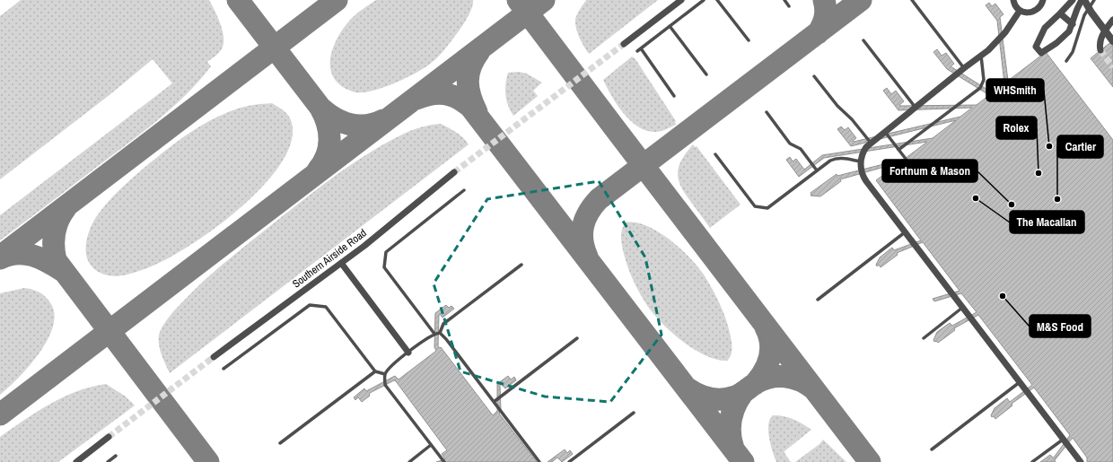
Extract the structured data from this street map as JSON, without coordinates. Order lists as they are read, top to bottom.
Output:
{
  "streets": {
    "street": ["Southern Airside Road"]
  },
  "places": [
    "WHSmith",
    "Rolex",
    "The Macallan",
    "Cartier",
    "Fortnum & Mason",
    "M&S Food"
  ]
}
